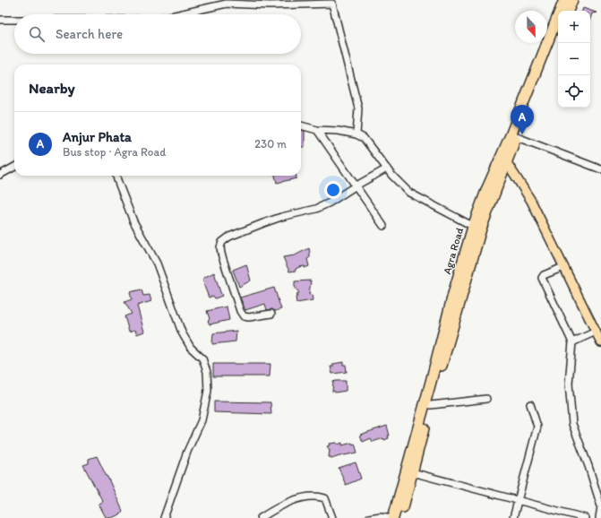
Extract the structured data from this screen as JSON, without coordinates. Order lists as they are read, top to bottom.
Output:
{
  "streets": {
    "highway": ["Agra Road"]
  },
  "north": "bottom",
  "page": {
    "map_buttons": ["+", "−"],
    "search": "Search here",
    "heading": "Nearby",
    "pins": "A",
    "list": [
      {
        "mark": "A",
        "name": "Anjur Phata",
        "note": "Bus stop · Agra Road",
        "value": "230 m"
      }
    ]
  }
}
